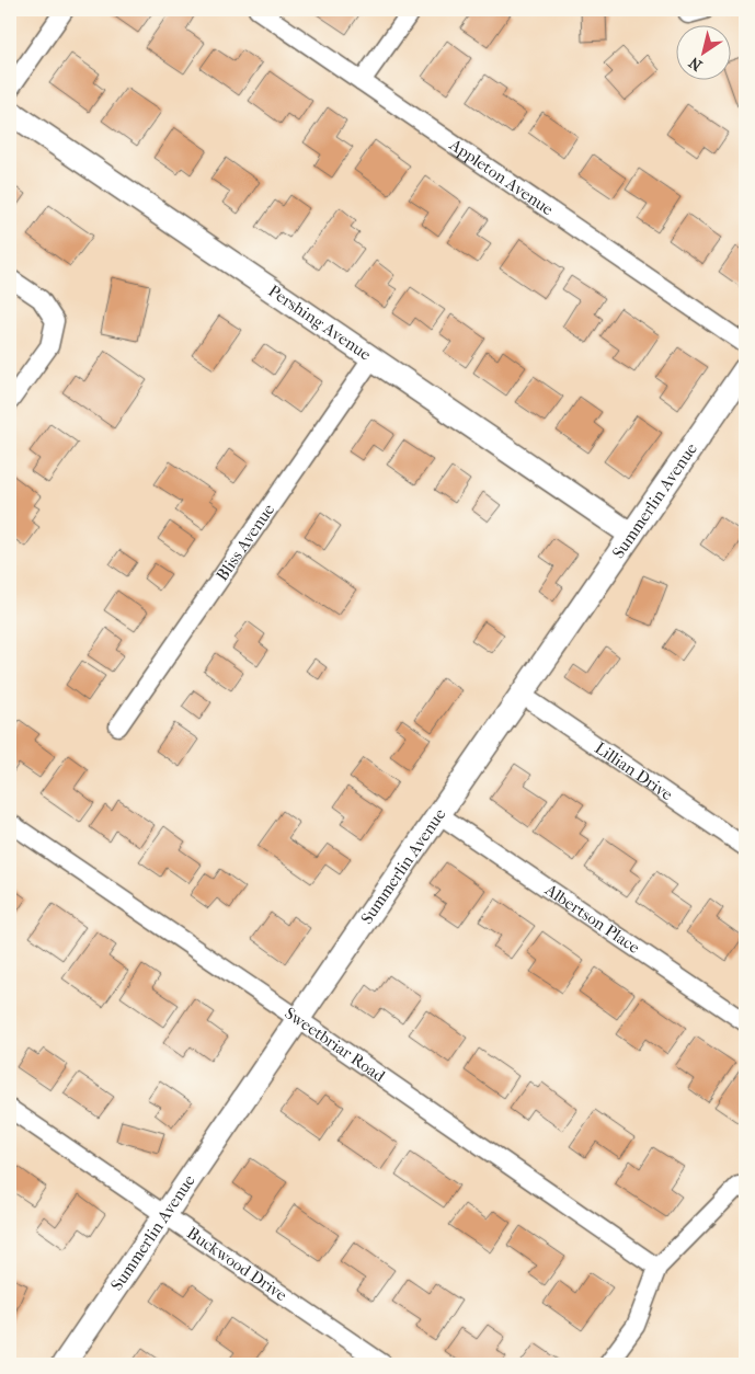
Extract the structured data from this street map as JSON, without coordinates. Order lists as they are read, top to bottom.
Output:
{
  "streets": {
    "street": [
      "Appleton Avenue",
      "Pershing Avenue",
      "Summerlin Avenue",
      "Bliss Avenue",
      "Lillian Drive",
      "Albertson Place",
      "Sweetbriar Road",
      "Buckwood Drive"
    ]
  },
  "crossings": [
    ["Pershing Avenue", "Summerlin Avenue"],
    ["Pershing Avenue", "Bliss Avenue"],
    ["Summerlin Avenue", "Lillian Drive"],
    ["Summerlin Avenue", "Albertson Place"],
    ["Summerlin Avenue", "Sweetbriar Road"],
    ["Summerlin Avenue", "Buckwood Drive"]
  ],
  "north": "bottom left"
}
